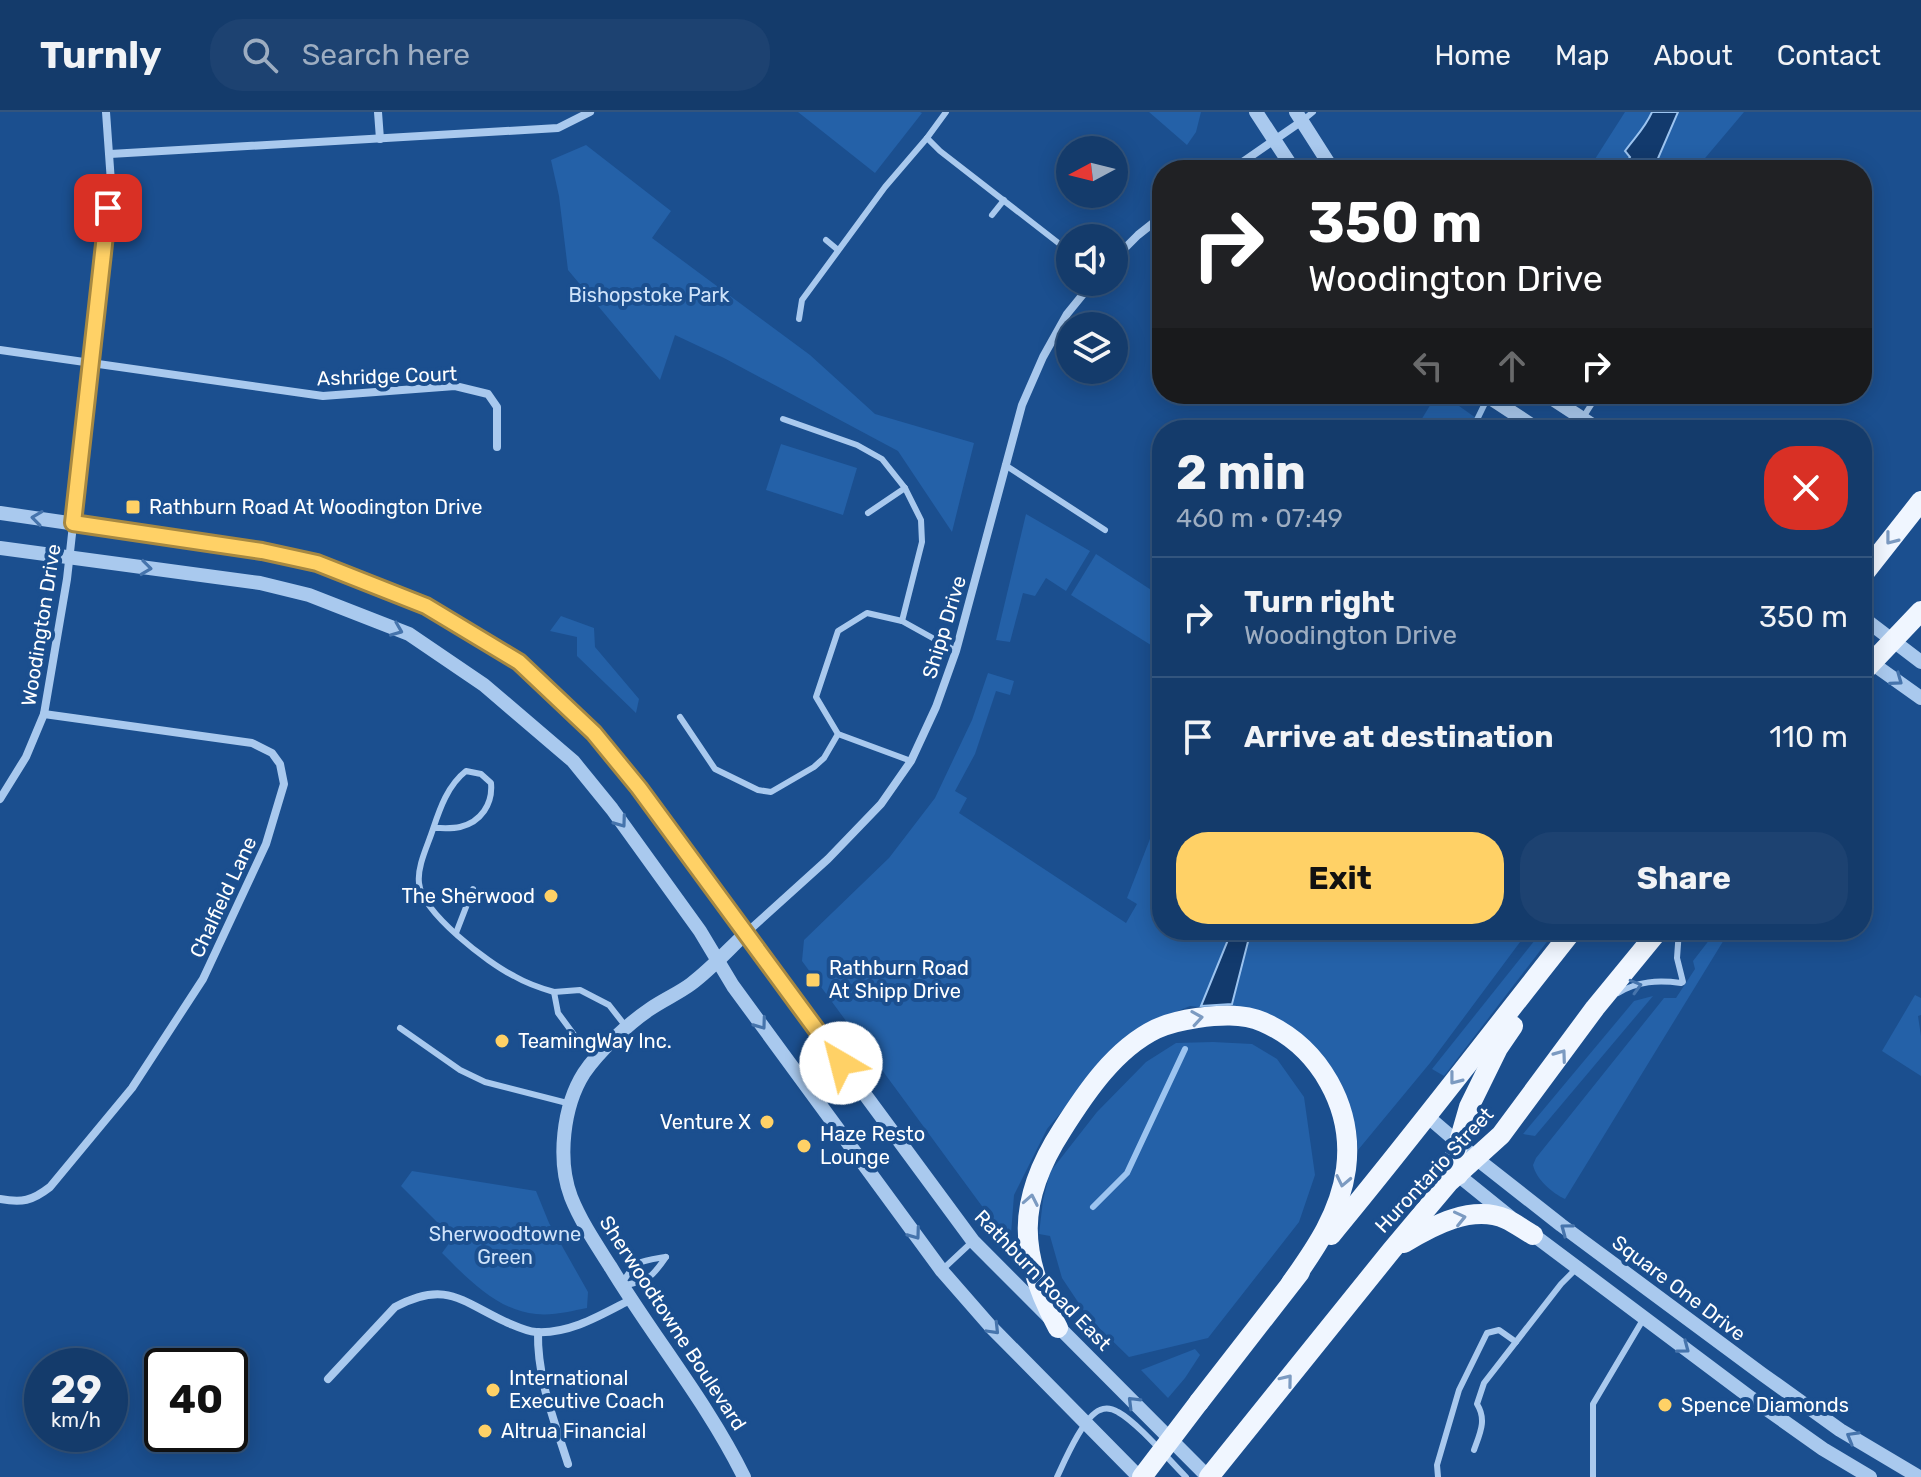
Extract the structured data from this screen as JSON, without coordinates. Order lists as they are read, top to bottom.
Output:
{
  "streets": {
    "main road": ["Hurontario Street"],
    "street": [
      "Ashridge Court",
      "Woodington Drive",
      "Shipp Drive",
      "Chalfield Lane",
      "Rathburn Road East",
      "Square One Drive",
      "Sherwoodtowne Boulevard"
    ]
  },
  "crossings": [
    ["Ashridge Court", "Woodington Drive"],
    ["Woodington Drive", "Chalfield Lane"],
    ["Woodington Drive", "Rathburn Road East"],
    ["Shipp Drive", "Rathburn Road East"],
    ["Shipp Drive", "Sherwoodtowne Boulevard"],
    ["Hurontario Street", "Rathburn Road East"],
    ["Hurontario Street", "Square One Drive"],
    ["Rathburn Road East", "Sherwoodtowne Boulevard"]
  ],
  "parks": ["Bishopstoke Park", "Sherwoodtowne Green"],
  "places": {
    "transit": ["Rathburn Road At Woodington Drive", "Rathburn Road At Shipp Drive"],
    "other": [
      "The Sherwood",
      "TeamingWay Inc.",
      "Venture X",
      "Haze Resto Lounge",
      "International Executive Coach",
      "Spence Diamonds",
      "Altrua Financial"
    ]
  },
  "north": "left",
  "page": {
    "header": "Turnly",
    "search": "Search here",
    "nav": [
      "Home",
      "Map",
      "About",
      "Contact"
    ],
    "turn": ["350 m", "Woodington Drive"],
    "heading": ["2 min", "460 m · 07:49"],
    "list": [
      {
        "name": "Turn right",
        "note": "Woodington Drive",
        "value": "350 m"
      },
      {
        "name": "Arrive at destination",
        "value": "110 m"
      }
    ],
    "buttons": ["Exit", "Share"],
    "speed": "29 km/h",
    "limit": "40"
  }
}
